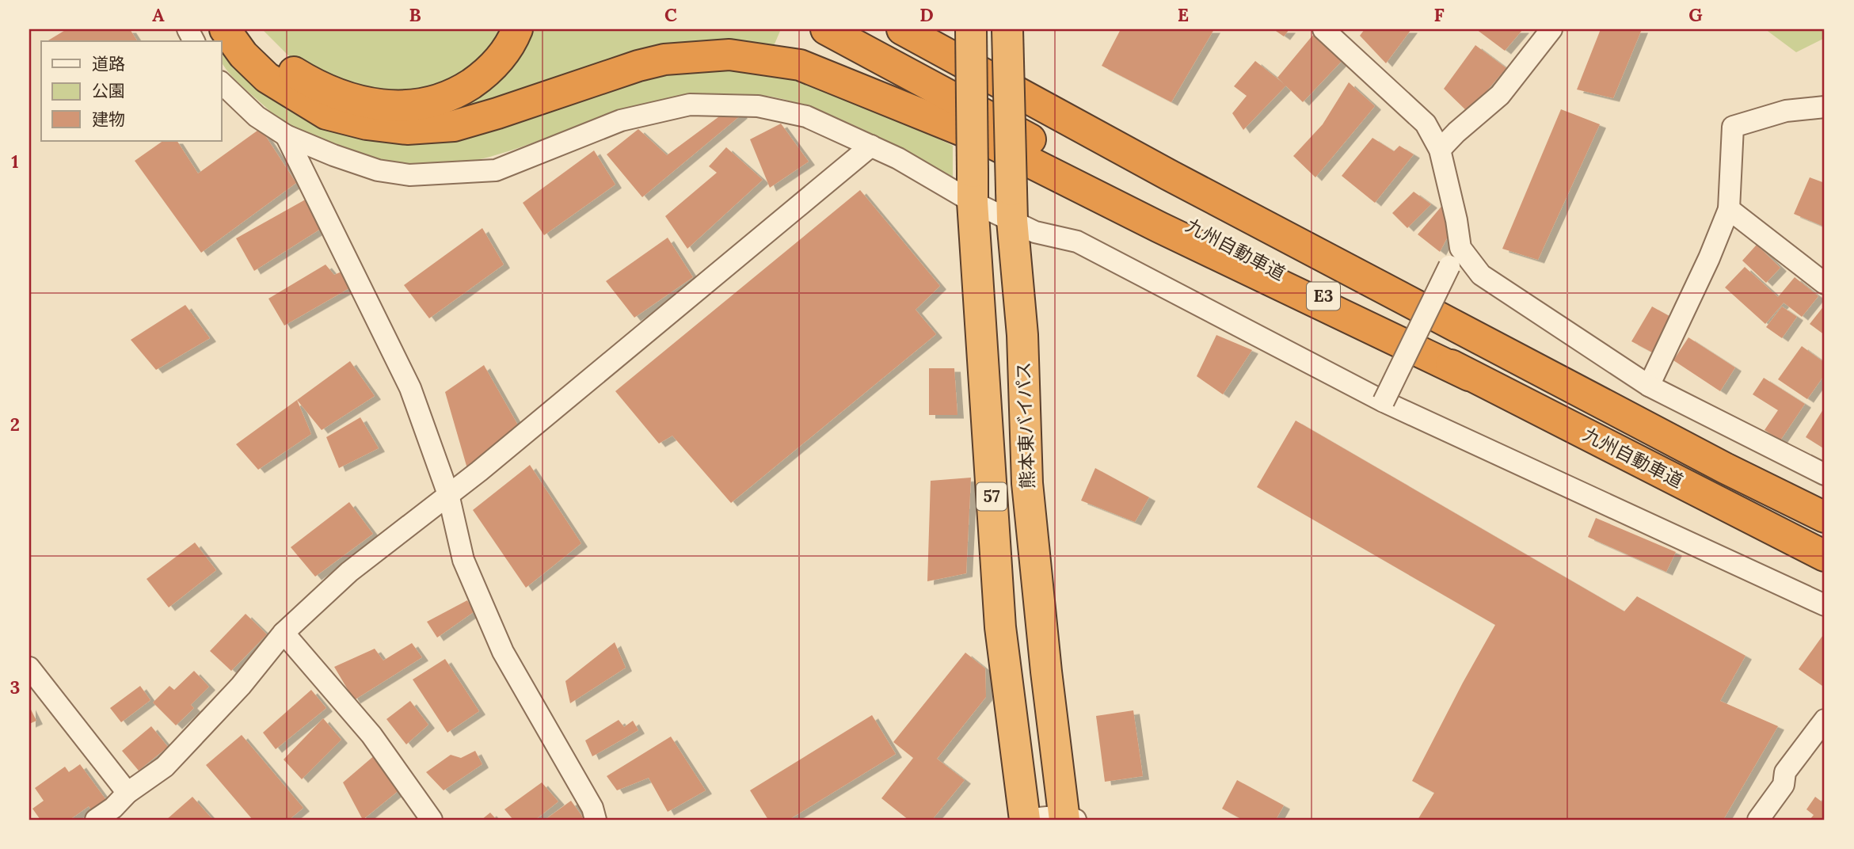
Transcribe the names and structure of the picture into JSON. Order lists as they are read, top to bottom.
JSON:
{
  "streets": {
    "highway": [
      "九州自動車道",
      "E3",
      "熊本東バイパス",
      "57"
    ]
  },
  "legend": ["道路", "公園", "建物"],
  "grid": {
    "columns": [
      "A",
      "B",
      "C",
      "D",
      "E",
      "F",
      "G"
    ],
    "rows": ["1", "2", "3"]
  }
}
